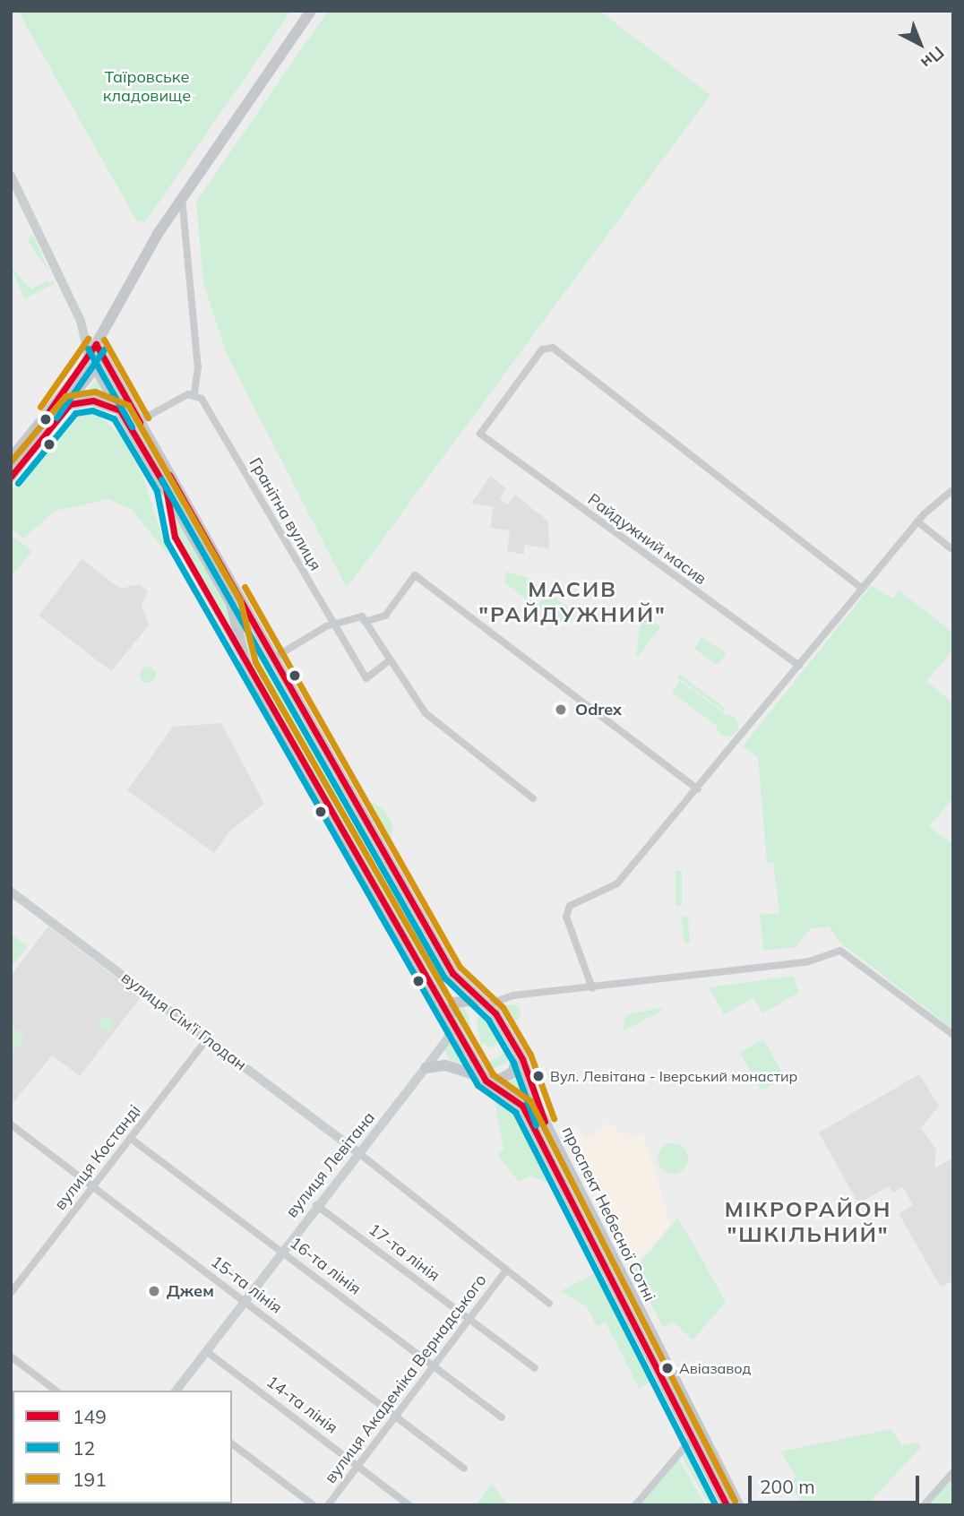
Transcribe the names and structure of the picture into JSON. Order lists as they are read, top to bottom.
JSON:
{
  "streets": {
    "main road": ["вулиця Сім'ї Глодан", "вулиця Левітана", "проспект Небесної Сотні"],
    "street": [
      "Гранітна вулиця",
      "Райдужний масив",
      "вулиця Костанді",
      "17-та лінія",
      "16-та лінія",
      "15-та лінія",
      "вулиця Академіка Вернадського",
      "14-та лінія"
    ]
  },
  "crossings": [
    ["вулиця Сім'ї Глодан", "вулиця Костанді"],
    ["вулиця Сім'ї Глодан", "вулиця Левітана"],
    ["вулиця Костанді", "16-та лінія"],
    ["вулиця Костанді", "15-та лінія"],
    ["вулиця Левітана", "проспект Небесної Сотні"],
    ["вулиця Левітана", "17-та лінія"],
    ["вулиця Левітана", "16-та лінія"],
    ["вулиця Левітана", "15-та лінія"],
    ["вулиця Левітана", "14-та лінія"],
    ["17-та лінія", "вулиця Академіка Вернадського"],
    ["16-та лінія", "вулиця Академіка Вернадського"],
    ["15-та лінія", "вулиця Академіка Вернадського"],
    ["вулиця Академіка Вернадського", "14-та лінія"]
  ],
  "districts": ["МАСИВ \"РАЙДУЖНИЙ\"", "МІКРОРАЙОН \"ШКІЛЬНИЙ\""],
  "parks": ["Таїровське кладовище"],
  "places": [
    "Odrex",
    "Вул. Левітана - Іверський монастир",
    "Джем",
    "Авіазавод"
  ],
  "lines": ["transit line 191", "transit line 149", "transit line 12"],
  "legend": ["149", "12", "191"],
  "scale_bar": "200 m",
  "north": "bottom right"
}
